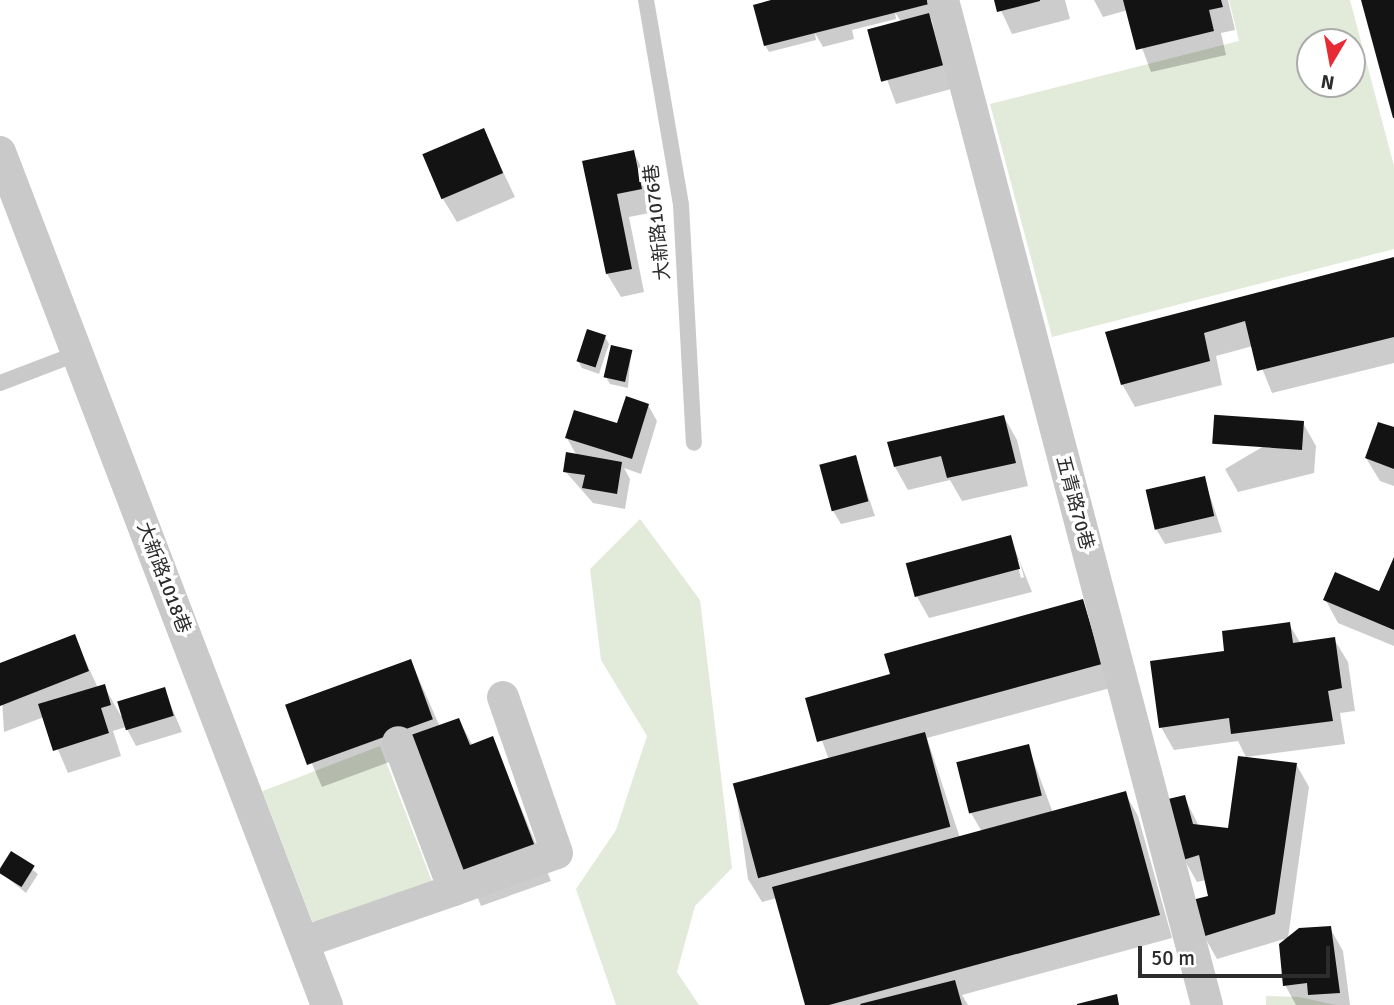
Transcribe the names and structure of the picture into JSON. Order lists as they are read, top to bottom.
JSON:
{
  "streets": {
    "street": ["五青路70巷", "大新路1018巷"],
    "lane": ["大新路1076巷"]
  },
  "scale_bar": "50 m",
  "north": "bottom"
}
